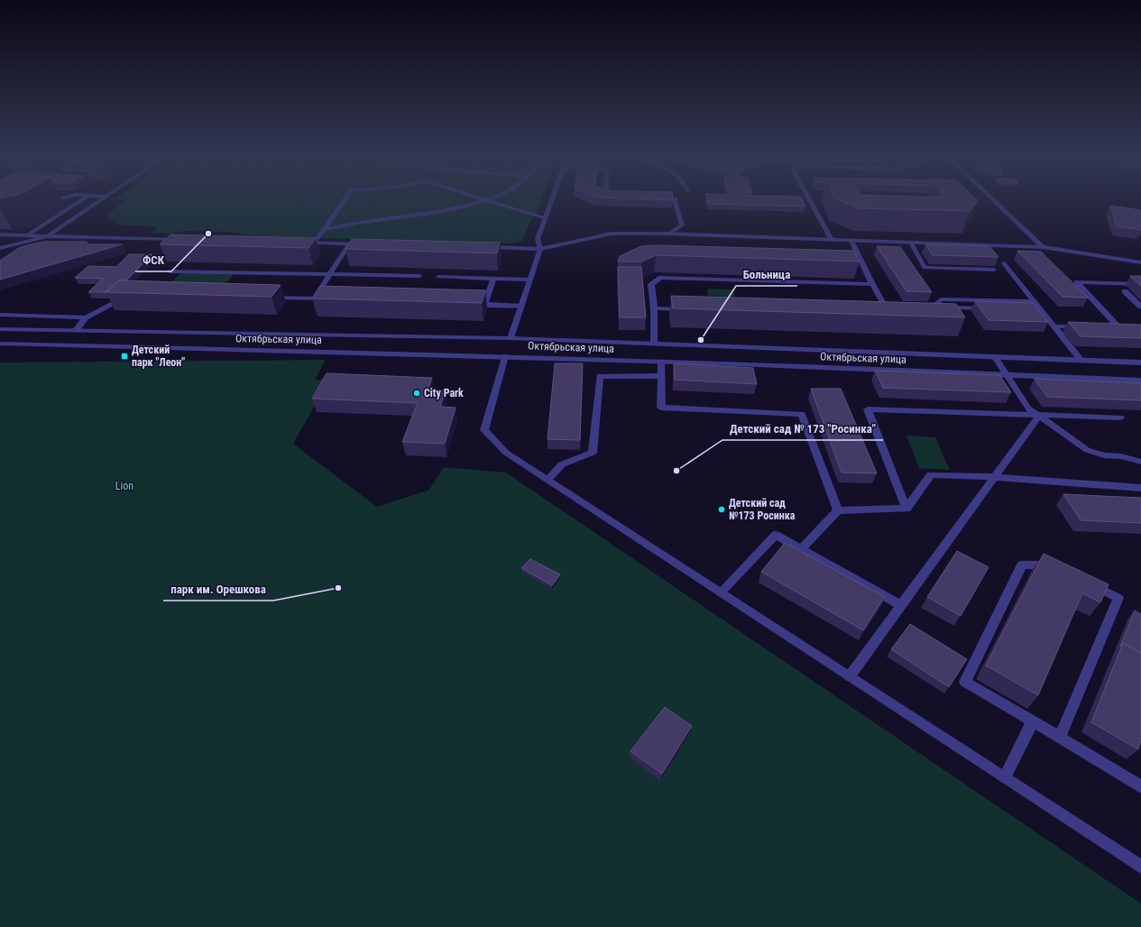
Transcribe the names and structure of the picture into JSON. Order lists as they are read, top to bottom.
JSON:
{
  "streets": {
    "street": ["Октябрьская улица"]
  },
  "parks": ["Lion"],
  "places": {
    "other": [
      "ФСК",
      "Больница",
      "City Park",
      "Детский сад № 173 \"Росинка\"",
      "Детский сад №173 Росинка",
      "парк им. Орешкова"
    ],
    "transit": ["Детский парк \"Леон\""]
  }
}
